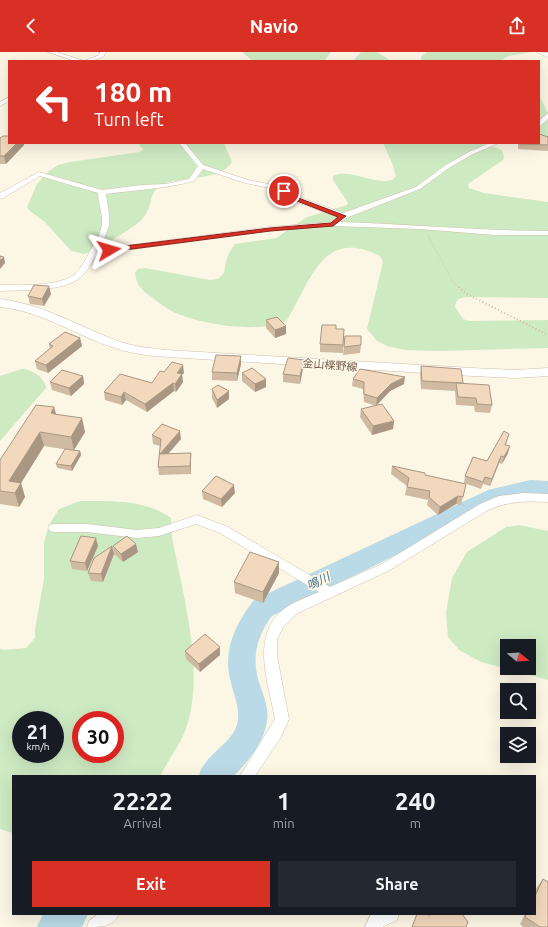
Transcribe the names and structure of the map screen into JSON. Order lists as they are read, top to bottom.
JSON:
{
  "streets": {
    "main road": ["金山檪野線"]
  },
  "water": ["鳴川"],
  "north": "right",
  "page": {
    "header": "Navio",
    "turn": ["180 m", "Turn left"],
    "speed": "21 km/h",
    "limit": "30",
    "eta": [
      "22:22",
      "Arrival",
      "1",
      "min",
      "240",
      "m"
    ],
    "buttons": ["Exit", "Share"]
  }
}
